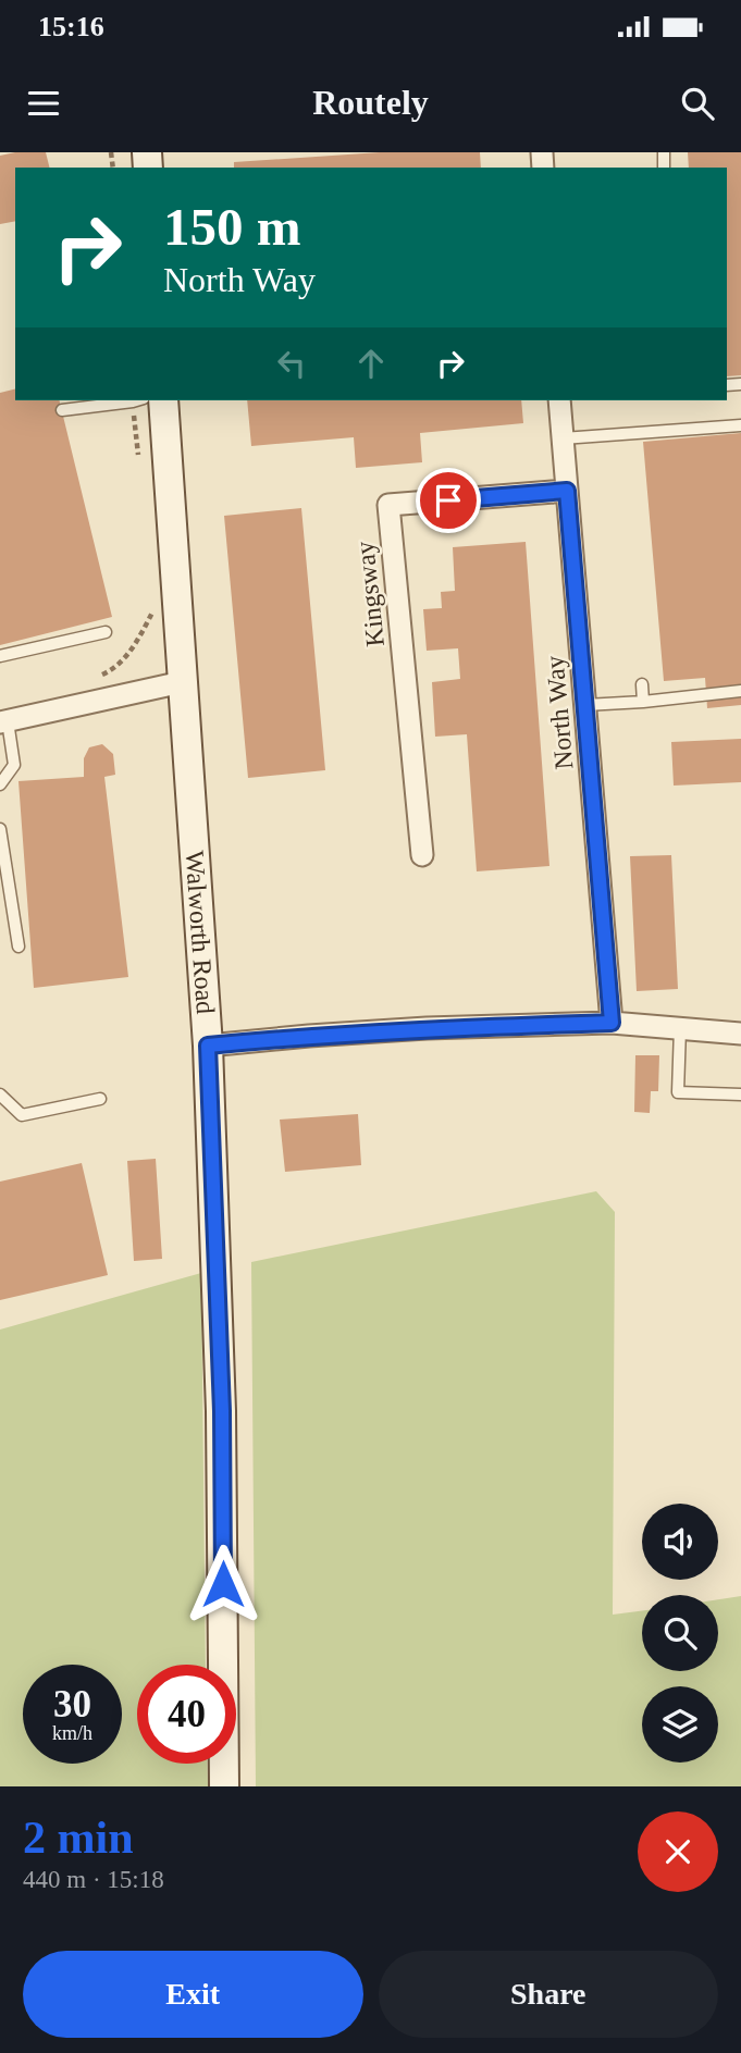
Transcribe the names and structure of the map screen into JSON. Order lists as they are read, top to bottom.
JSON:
{
  "streets": {
    "street": ["Kingsway", "North Way", "Walworth Road"]
  },
  "crossings": [
    ["Kingsway", "North Way"]
  ],
  "page": {
    "status": "15:16",
    "header": "Routely",
    "turn": ["150 m", "North Way"],
    "speed": "30 km/h",
    "limit": "40",
    "heading": ["2 min", "440 m · 15:18"],
    "buttons": ["Exit", "Share"]
  }
}
